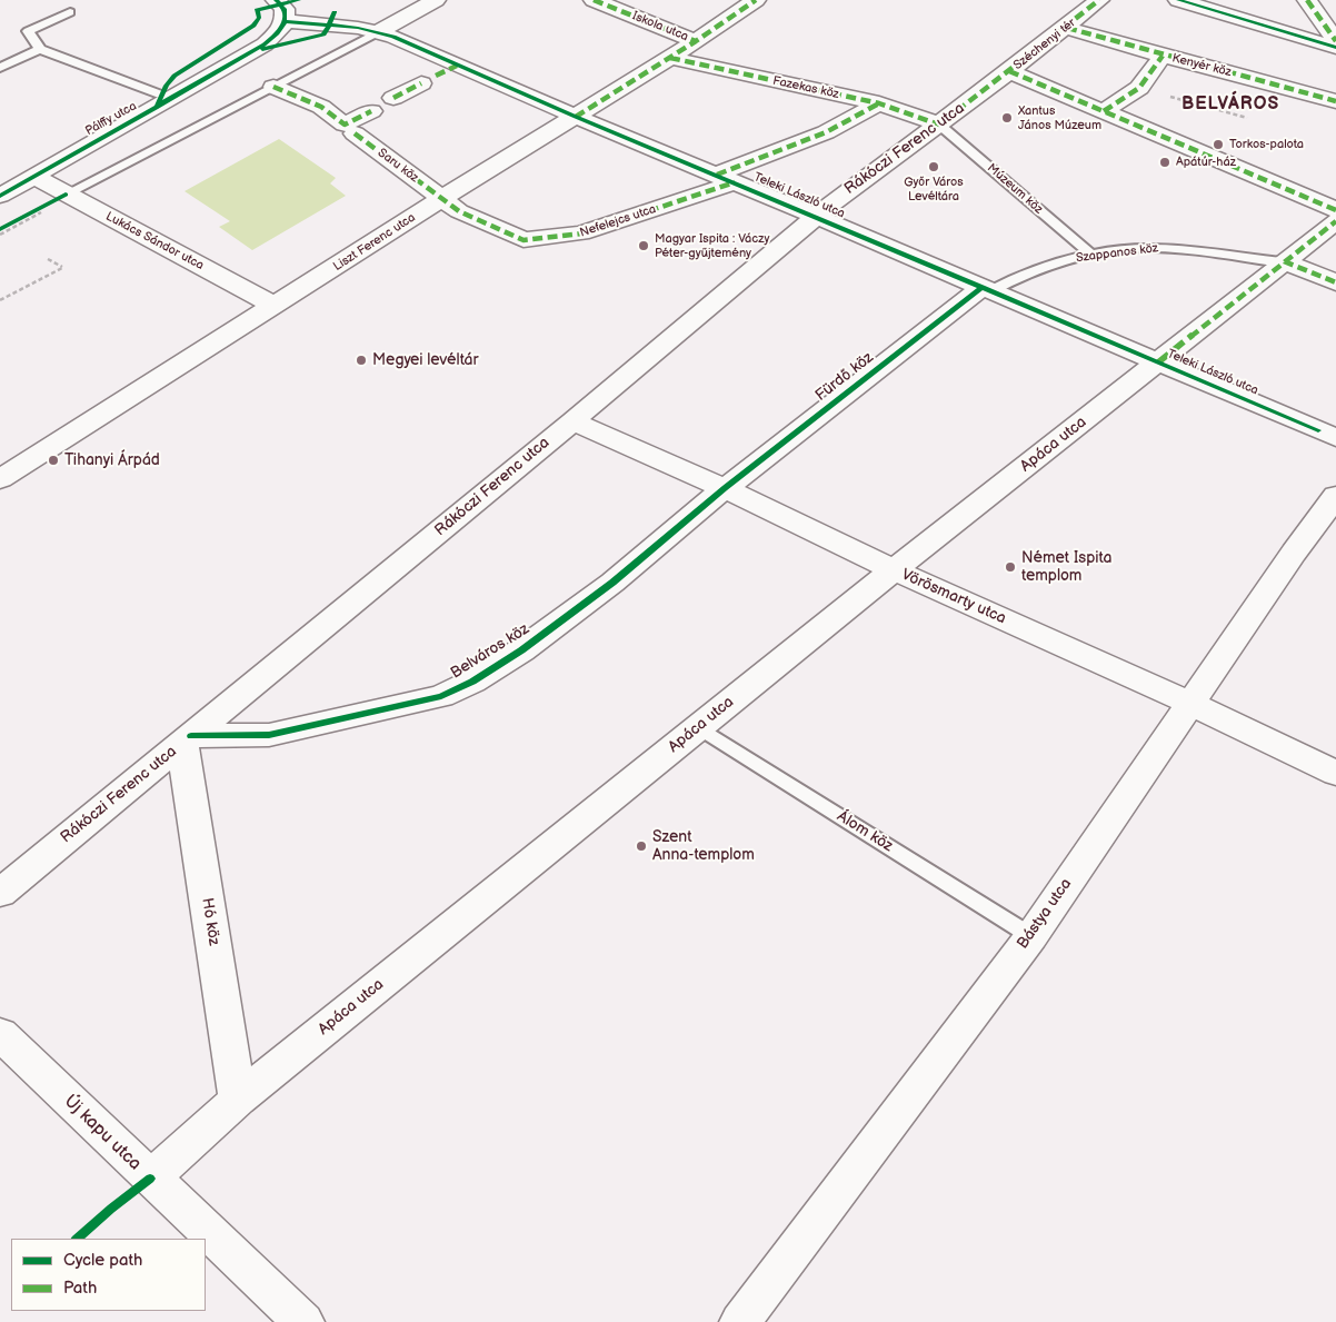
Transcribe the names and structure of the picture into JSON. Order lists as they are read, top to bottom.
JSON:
{
  "streets": {
    "street": [
      "Iskola utca",
      "Széchenyi tér",
      "Kenyér köz",
      "Fazekas köz",
      "Pálffy utca",
      "Rákóczi Ferenc utca",
      "Saru köz",
      "Teleki László utca",
      "Nefelejcs utca",
      "Lukács Sándor utca",
      "Liszt Ferenc utca",
      "Szappanos köz",
      "Fürdő köz",
      "Apáca utca",
      "Vörösmarty utca",
      "Belváros köz",
      "Bástya utca",
      "Hó köz",
      "Új kapu utca"
    ],
    "lane": ["Múzeum köz", "Álom köz"]
  },
  "crossings": [
    ["Iskola utca", "Liszt Ferenc utca"],
    ["Széchenyi tér", "Kenyér köz"],
    ["Széchenyi tér", "Rákóczi Ferenc utca"],
    ["Fazekas köz", "Rákóczi Ferenc utca"],
    ["Fazekas köz", "Múzeum köz"],
    ["Fazekas köz", "Nefelejcs utca"],
    ["Fazekas köz", "Liszt Ferenc utca"],
    ["Pálffy utca", "Teleki László utca"],
    ["Pálffy utca", "Lukács Sándor utca"],
    ["Rákóczi Ferenc utca", "Múzeum köz"],
    ["Rákóczi Ferenc utca", "Teleki László utca"],
    ["Rákóczi Ferenc utca", "Vörösmarty utca"],
    ["Rákóczi Ferenc utca", "Belváros köz"],
    ["Rákóczi Ferenc utca", "Hó köz"],
    ["Saru köz", "Nefelejcs utca"],
    ["Saru köz", "Liszt Ferenc utca"],
    ["Múzeum köz", "Szappanos köz"],
    ["Teleki László utca", "Nefelejcs utca"],
    ["Teleki László utca", "Liszt Ferenc utca"],
    ["Teleki László utca", "Szappanos köz"],
    ["Teleki László utca", "Fürdő köz"],
    ["Teleki László utca", "Apáca utca"],
    ["Nefelejcs utca", "Liszt Ferenc utca"],
    ["Lukács Sándor utca", "Liszt Ferenc utca"],
    ["Szappanos köz", "Fürdő köz"],
    ["Szappanos köz", "Apáca utca"],
    ["Fürdő köz", "Vörösmarty utca"],
    ["Fürdő köz", "Belváros köz"],
    ["Apáca utca", "Vörösmarty utca"],
    ["Apáca utca", "Álom köz"],
    ["Apáca utca", "Hó köz"],
    ["Apáca utca", "Új kapu utca"],
    ["Vörösmarty utca", "Belváros köz"],
    ["Vörösmarty utca", "Bástya utca"],
    ["Belváros köz", "Hó köz"],
    ["Álom köz", "Bástya utca"]
  ],
  "districts": ["BELVÁROS"],
  "places": [
    "Xantus János Múzeum",
    "Torkos-palota",
    "Apátúr-ház",
    "Győr Város Levéltára",
    "Magyar Ispita : Váczy Péter-gyűjtemény",
    "Megyei levéltár",
    "Tihanyi Árpád",
    "Német Ispita templom",
    "Szent Anna-templom"
  ],
  "legend": ["Cycle path", "Path"]
}
